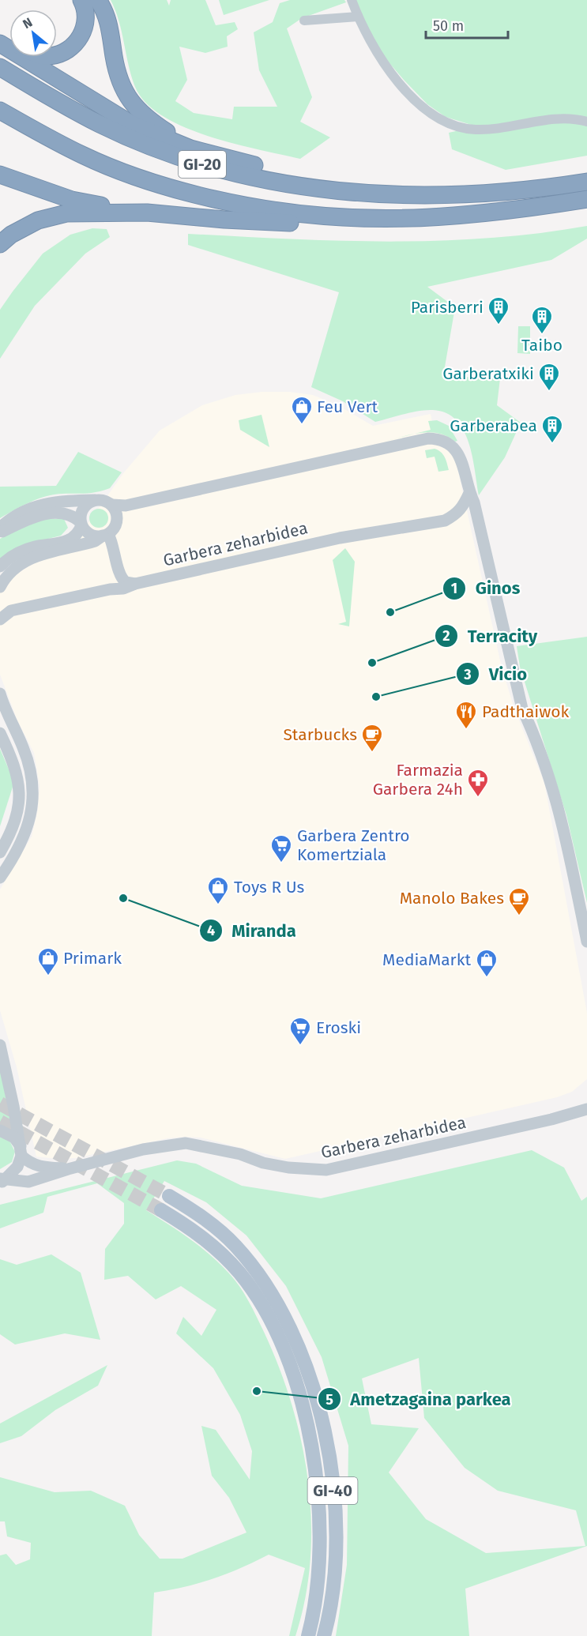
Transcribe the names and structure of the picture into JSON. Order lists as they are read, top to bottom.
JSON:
{
  "streets": {
    "highway": ["GI-20"],
    "main road": ["GI-40"],
    "street": ["Garbera zeharbidea"]
  },
  "places": {
    "building": [
      "Parisberri",
      "Taibo",
      "Garberatxiki",
      "Garberabea"
    ],
    "shop": [
      "Feu Vert",
      "Toys R Us",
      "Primark",
      "MediaMarkt"
    ],
    "other": [
      "Ginos",
      "Terracity",
      "Vicio",
      "Miranda",
      "Ametzagaina parkea"
    ],
    "restaurant": ["Padthaiwok"],
    "cafe": ["Starbucks", "Manolo Bakes"],
    "pharmacy": ["Farmazia Garbera 24h"],
    "supermarket": ["Garbera Zentro Komertziala", "Eroski"]
  },
  "scale_bar": "50 m",
  "north": "top left"
}
